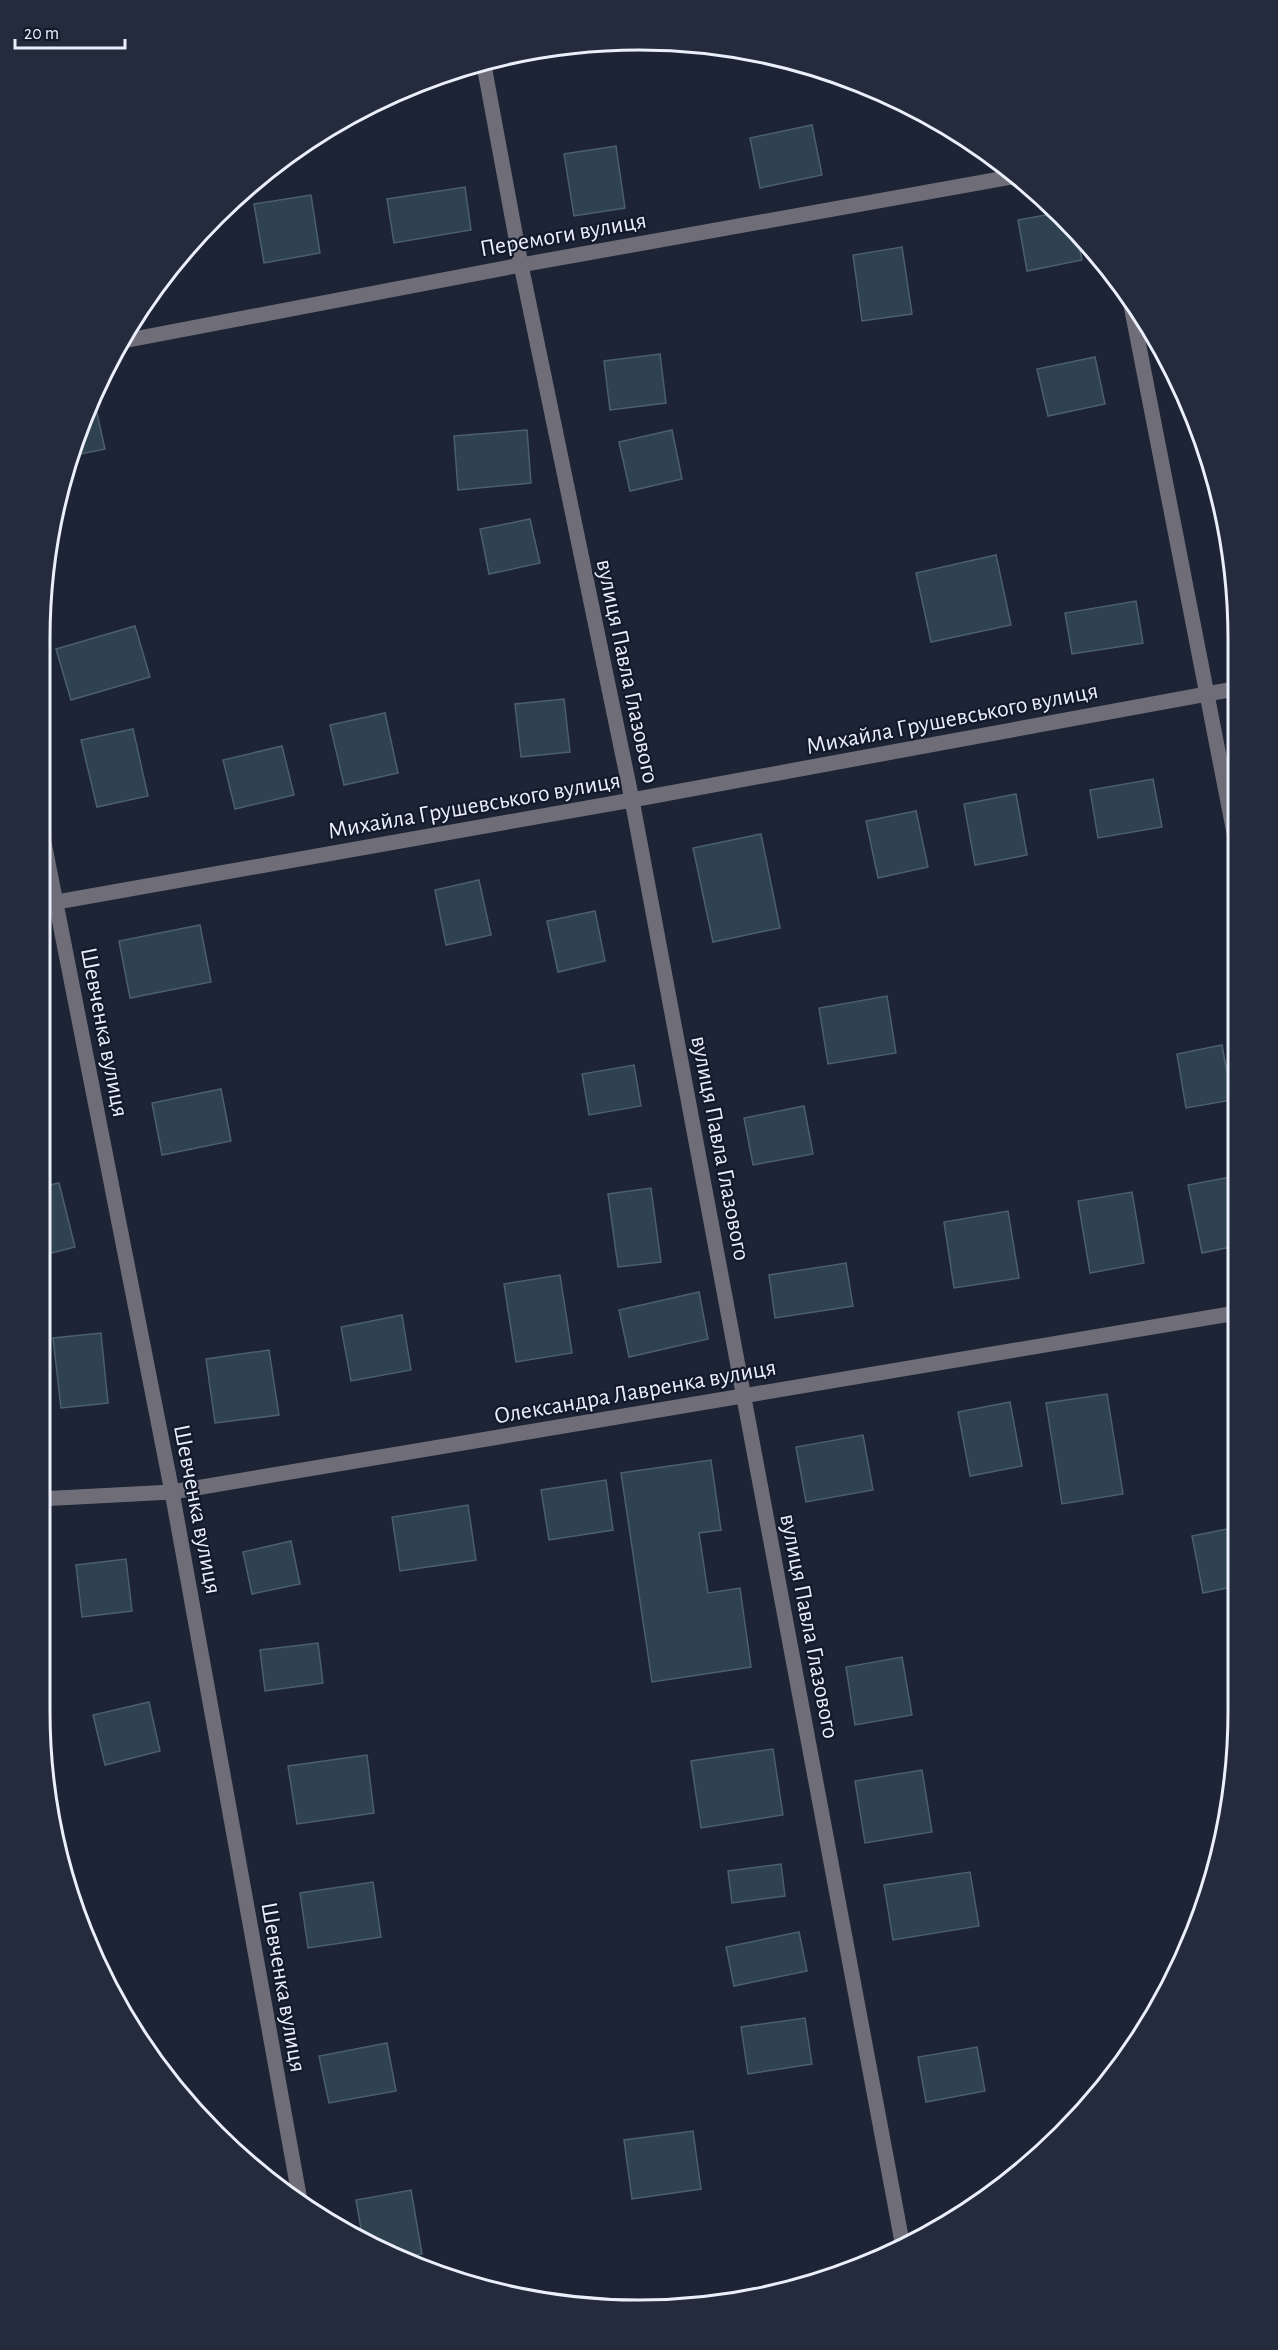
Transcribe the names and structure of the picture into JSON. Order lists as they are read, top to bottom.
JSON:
{
  "streets": {
    "street": [
      "Перемоги вулиця",
      "вулиця Павла Глазового",
      "Михайла Грушевського вулиця",
      "Шевченка вулиця",
      "Олександра Лавренка вулиця"
    ]
  },
  "crossings": [
    ["Перемоги вулиця", "вулиця Павла Глазового"],
    ["вулиця Павла Глазового", "Михайла Грушевського вулиця"],
    ["вулиця Павла Глазового", "Олександра Лавренка вулиця"],
    ["Михайла Грушевського вулиця", "Шевченка вулиця"],
    ["Шевченка вулиця", "Олександра Лавренка вулиця"]
  ],
  "scale_bar": "20 m"
}
